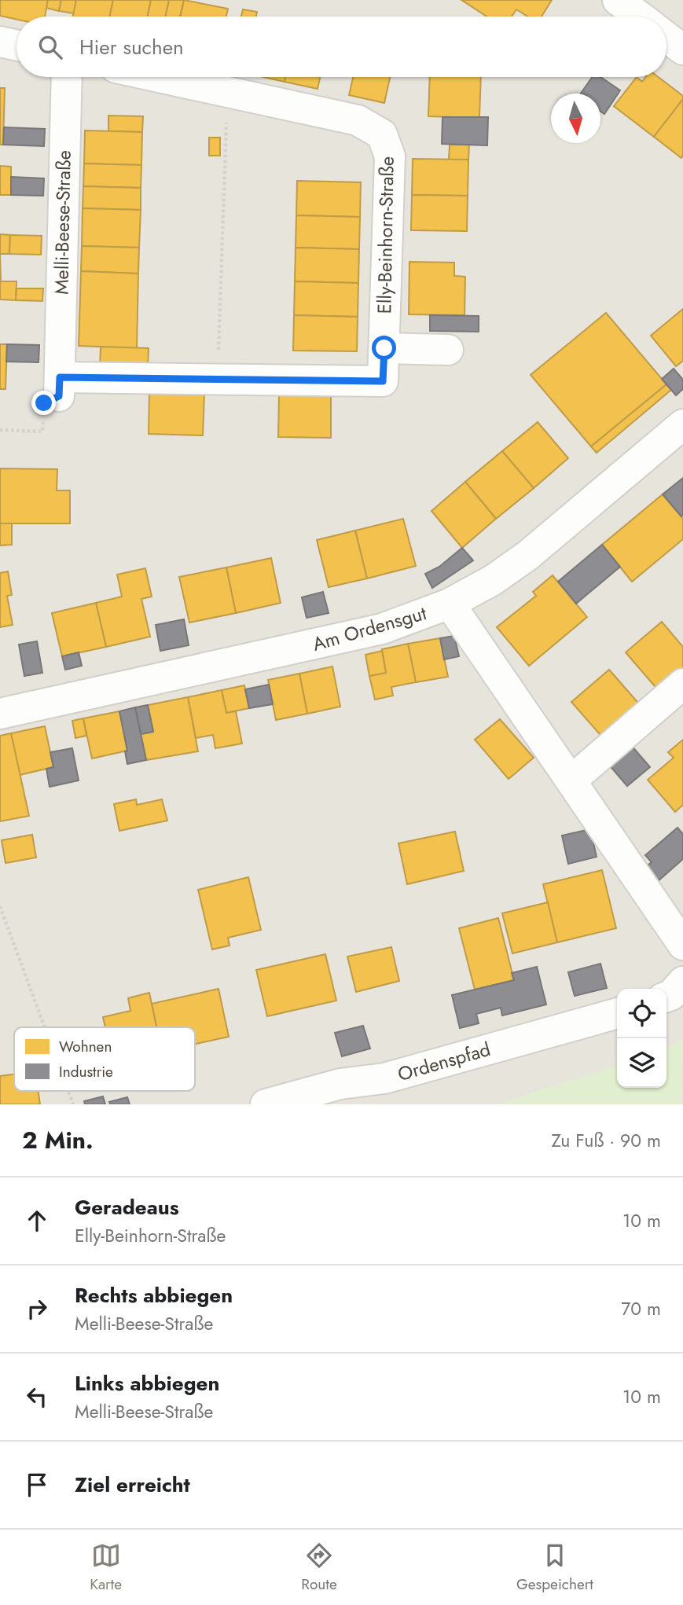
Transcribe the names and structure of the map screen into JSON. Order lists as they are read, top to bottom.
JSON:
{
  "streets": {
    "street": [
      "Melli-Beese-Straße",
      "Elly-Beinhorn-Straße",
      "Am Ordensgut",
      "Ordenspfad"
    ]
  },
  "legend": ["Wohnen", "Industrie"],
  "north": "bottom",
  "page": {
    "search": "Hier suchen",
    "heading": ["2 Min.", "Zu Fuß · 90 m"],
    "list": [
      ["Geradeaus", "Elly-Beinhorn-Straße", "10 m"],
      ["Rechts abbiegen", "Melli-Beese-Straße", "70 m"],
      ["Links abbiegen", "Melli-Beese-Straße", "10 m"],
      "Ziel erreicht"
    ],
    "nav": ["Karte", "Route", "Gespeichert"]
  }
}
